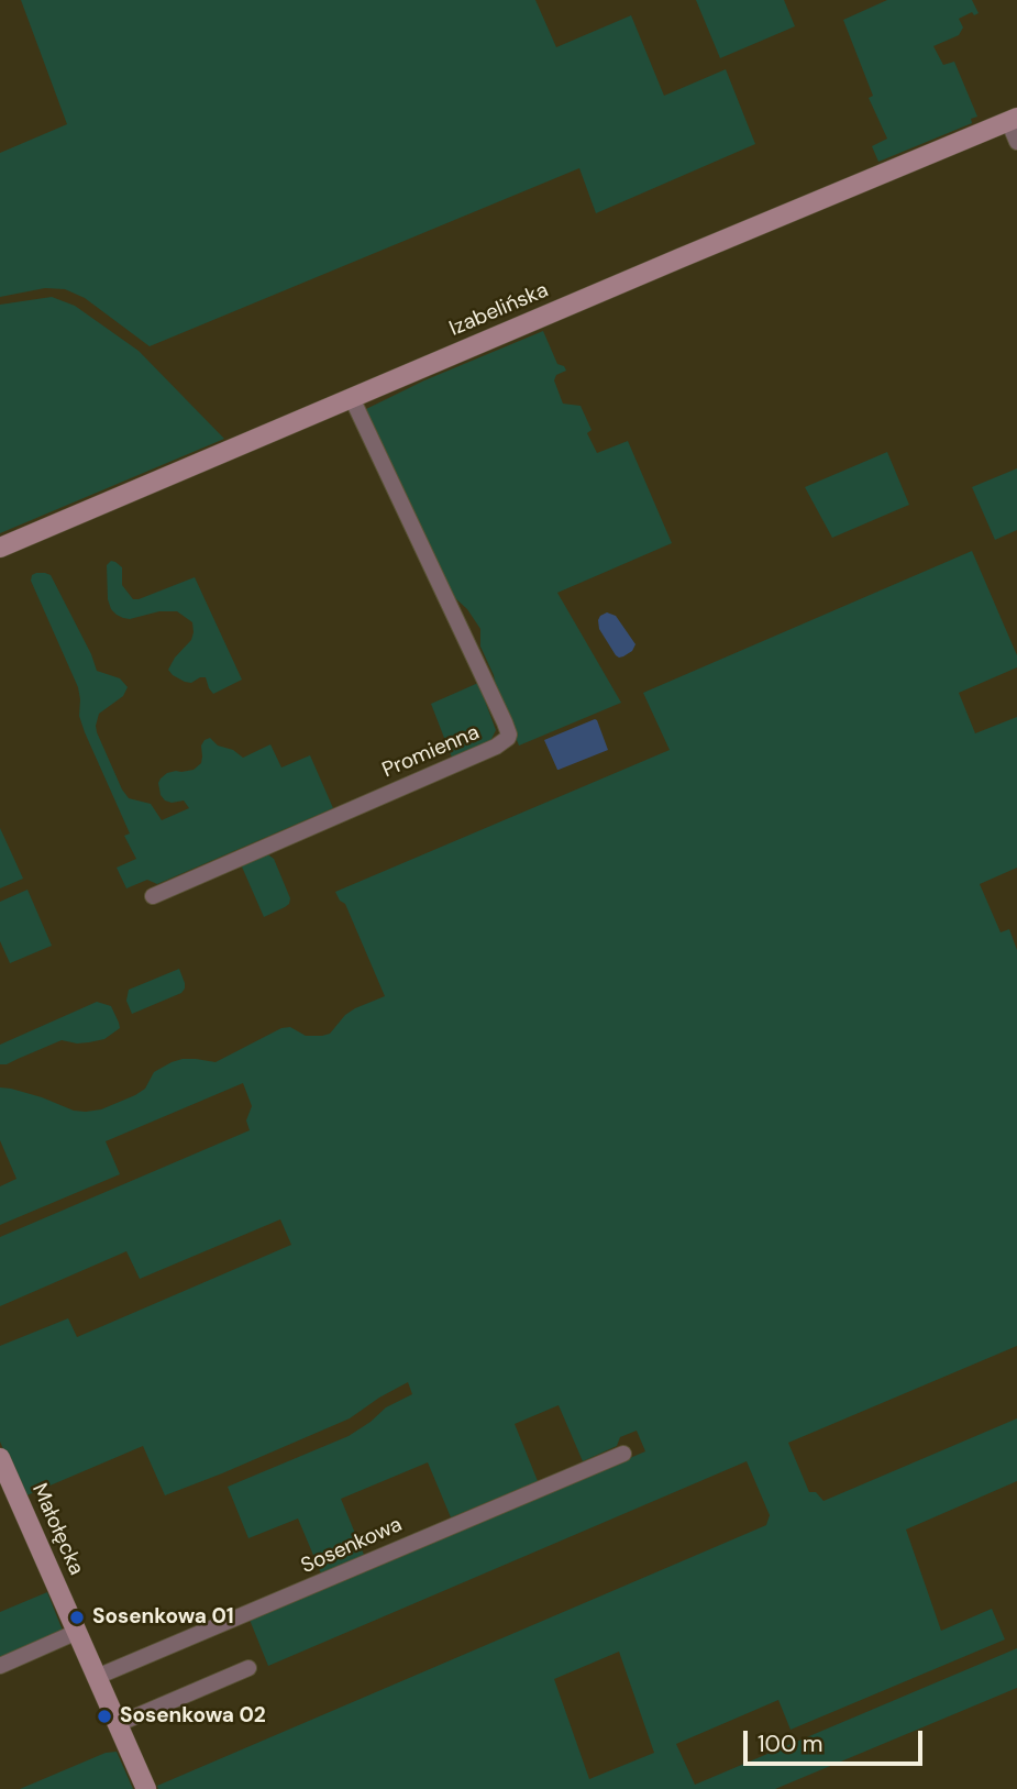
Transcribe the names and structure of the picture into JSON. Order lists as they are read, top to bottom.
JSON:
{
  "streets": {
    "street": [
      "Izabelińska",
      "Promienna",
      "Małołęcka",
      "Sosenkowa"
    ]
  },
  "crossings": [
    ["Izabelińska", "Promienna"],
    ["Małołęcka", "Sosenkowa"]
  ],
  "places": ["Sosenkowa 01", "Sosenkowa 02"],
  "scale_bar": "100 m"
}
